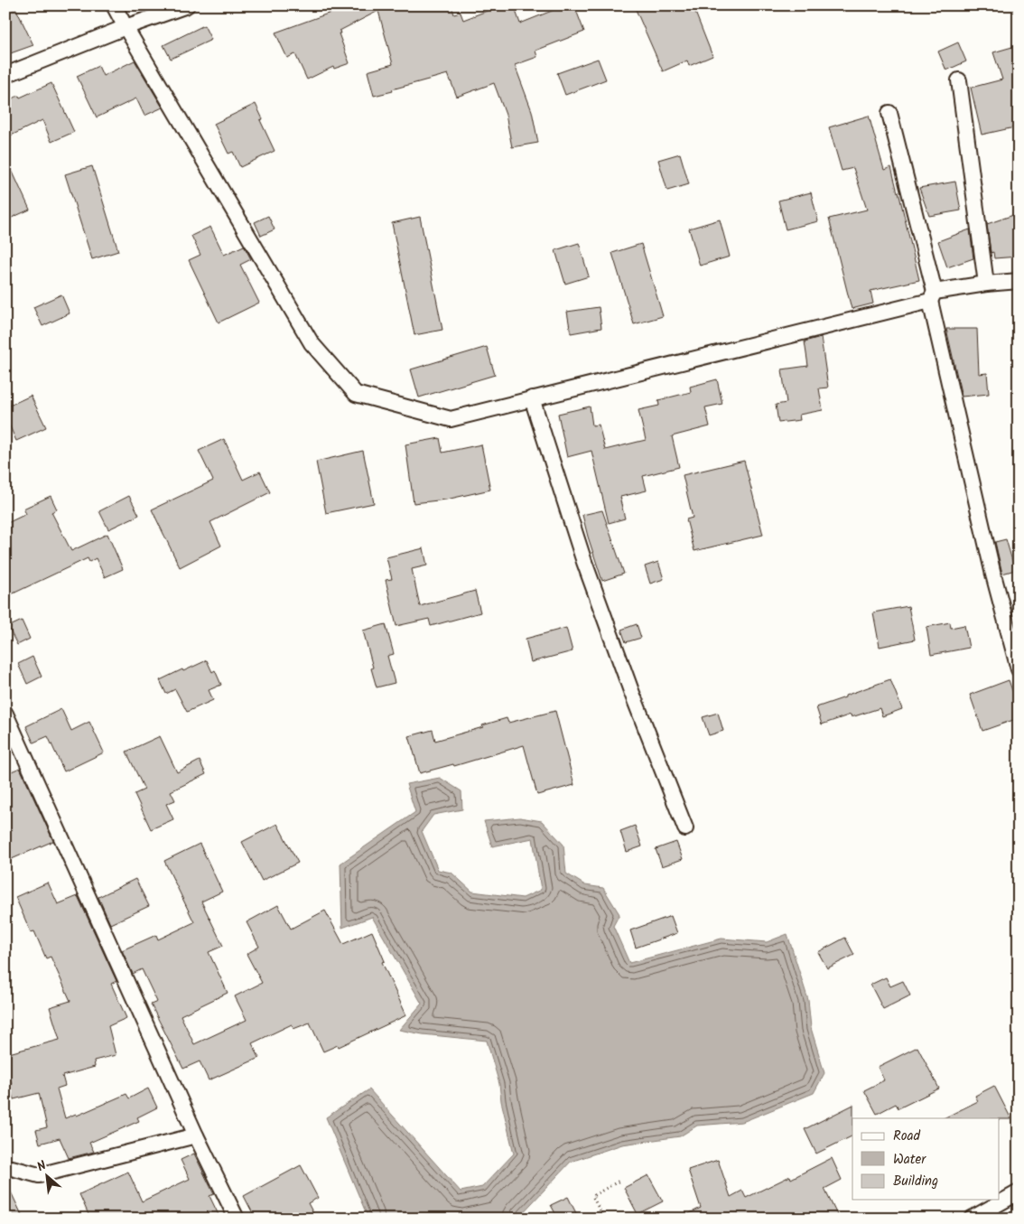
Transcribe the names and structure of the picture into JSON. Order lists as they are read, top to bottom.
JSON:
{
  "legend": ["Road", "Water", "Building"],
  "north": "top left"
}
